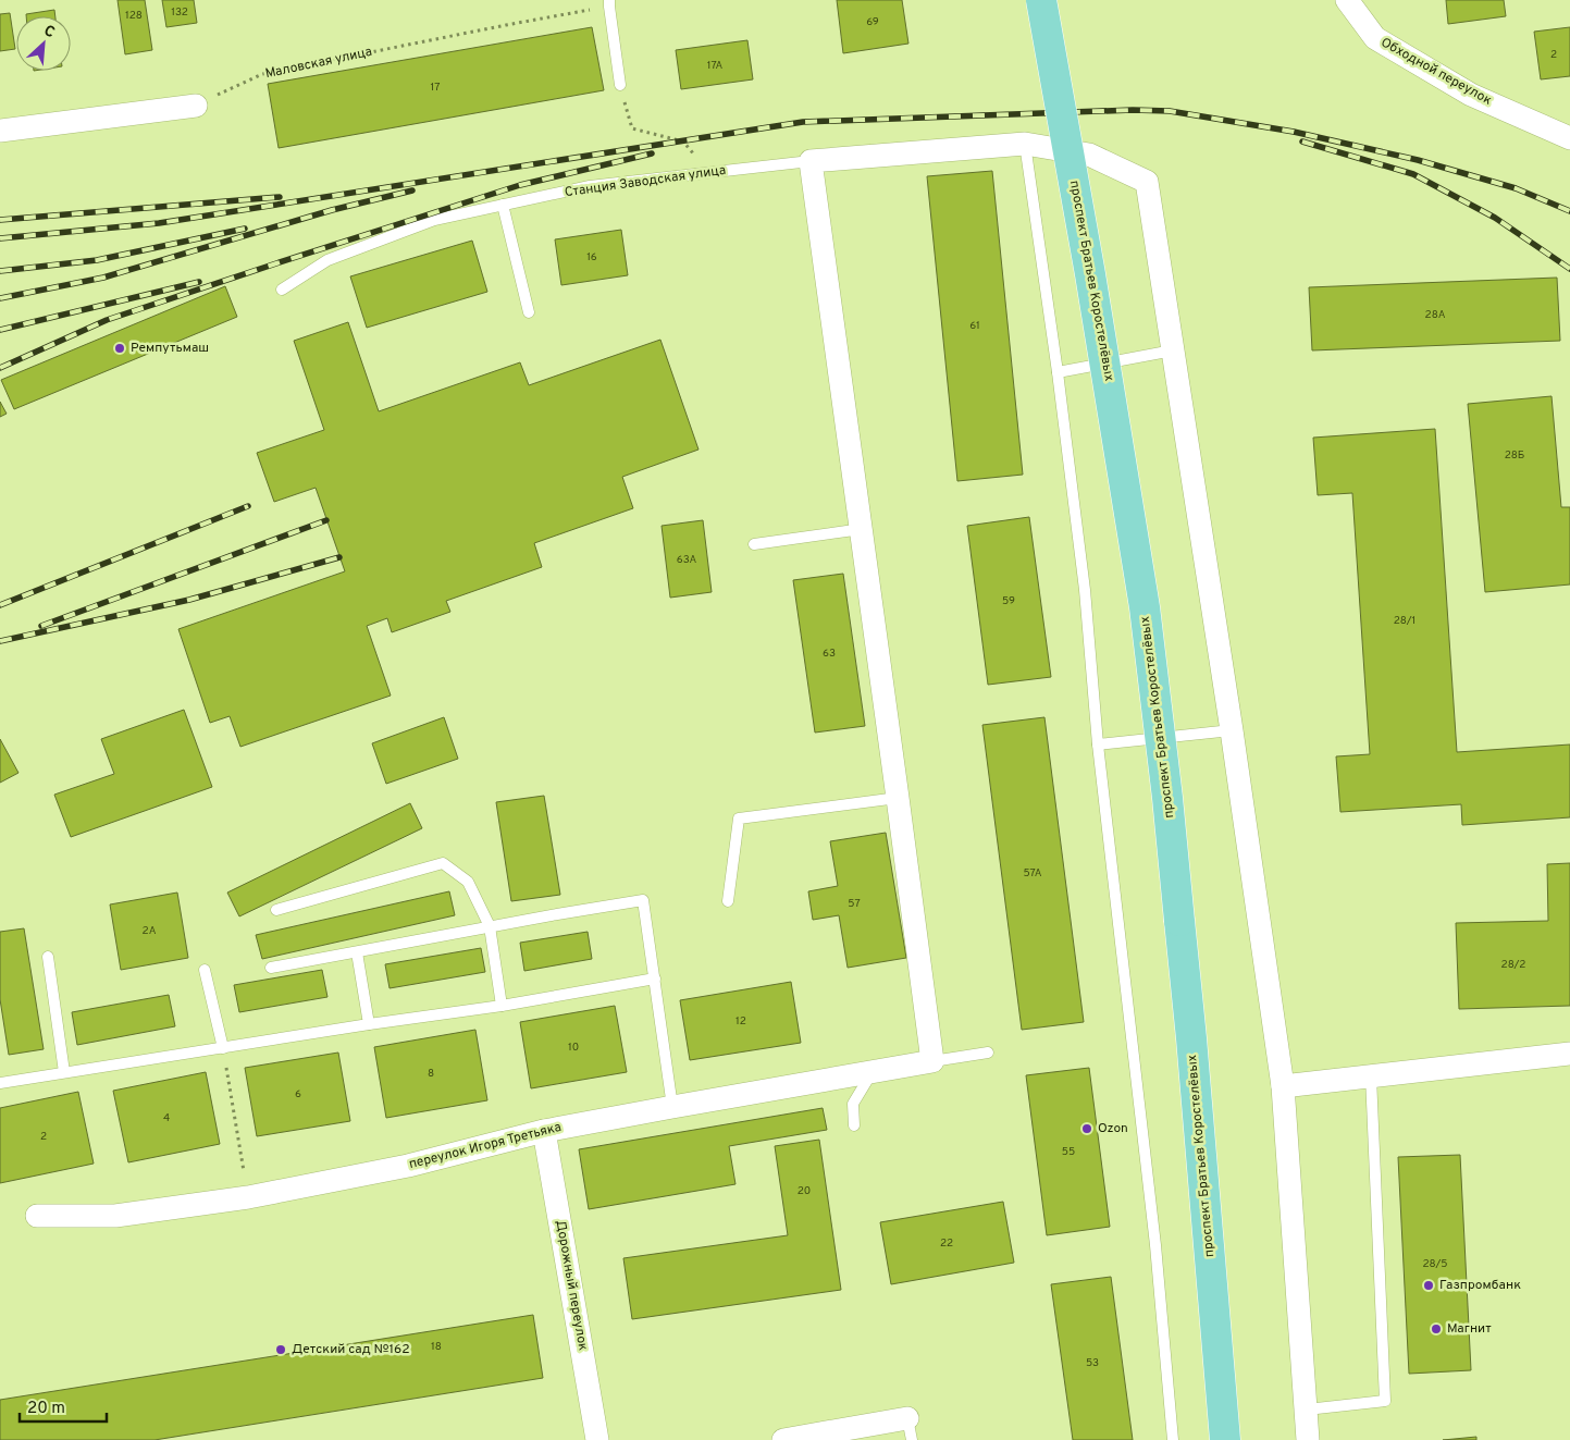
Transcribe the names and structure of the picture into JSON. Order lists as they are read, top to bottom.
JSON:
{
  "streets": {
    "main road": ["проспект Братьев Коростелёвых"],
    "street": [
      "Обходной переулок",
      "Станция Заводская улица",
      "переулок Игоря Третьяка",
      "Дорожный переулок"
    ],
    "path": ["Маловская улица"]
  },
  "crossings": [
    ["переулок Игоря Третьяка", "Дорожный переулок"]
  ],
  "places": [
    "Ремпутьмаш",
    "Ozon",
    "Газпромбанк",
    "Магнит",
    "Детский сад №162"
  ],
  "house_numbers": [
    "132",
    "128",
    "69",
    "2",
    "17А",
    "17",
    "16",
    "28А",
    "61",
    "28Б",
    "63А",
    "59",
    "28/1",
    "63",
    "57А",
    "57",
    "2А",
    "28/2",
    "12",
    "10",
    "8",
    "6",
    "4",
    "2",
    "55",
    "20",
    "22",
    "28/5",
    "18",
    "53"
  ],
  "scale_bar": "20 m",
  "north": "top right"
}
